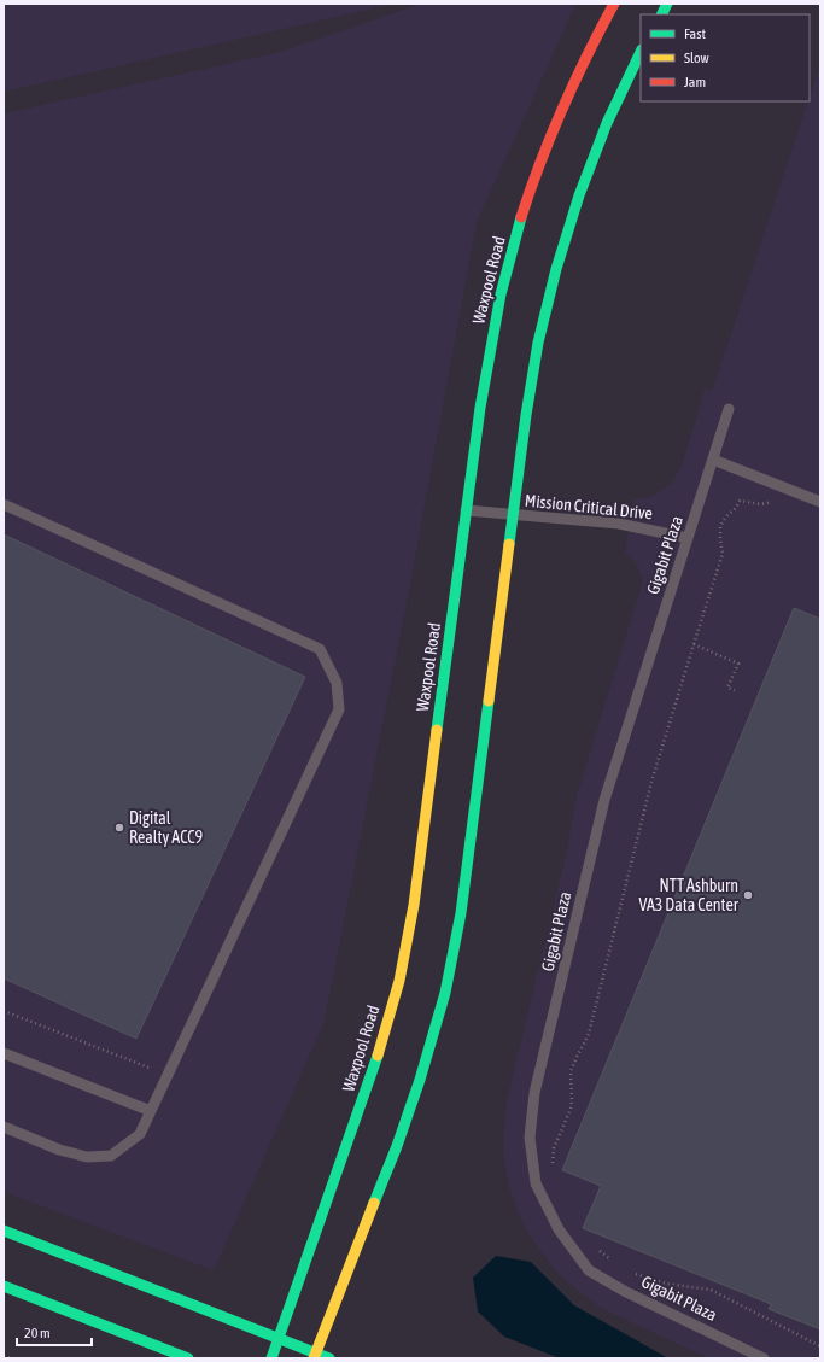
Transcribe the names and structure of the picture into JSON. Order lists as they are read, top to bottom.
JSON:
{
  "streets": {
    "main road": ["Waxpool Road"],
    "lane": ["Mission Critical Drive", "Gigabit Plaza"]
  },
  "crossings": [
    ["Waxpool Road", "Mission Critical Drive"],
    ["Mission Critical Drive", "Gigabit Plaza"]
  ],
  "places": ["Digital Realty ACC9", "NTT Ashburn VA3 Data Center"],
  "legend": ["Fast", "Slow", "Jam"],
  "scale_bar": "20 m"
}
